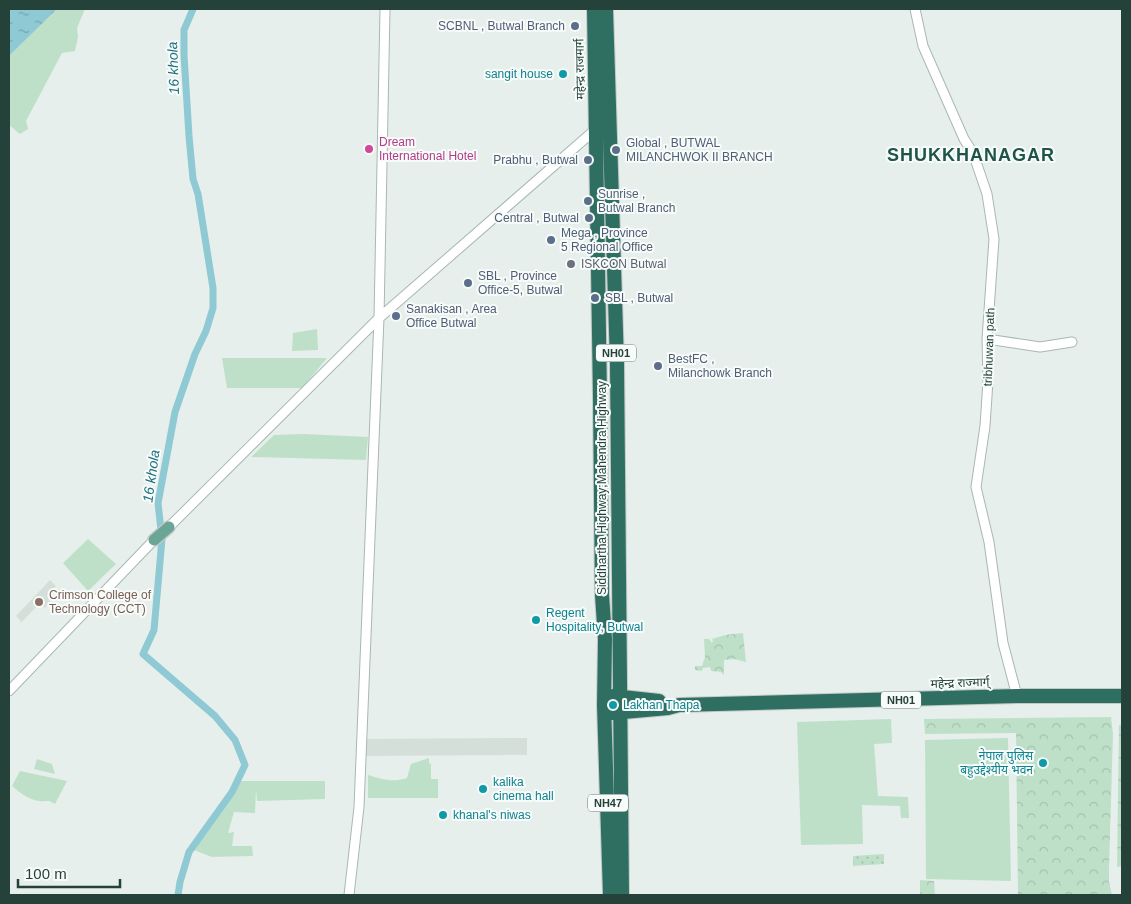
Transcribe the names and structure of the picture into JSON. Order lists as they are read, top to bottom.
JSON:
{
  "streets": {
    "highway": [
      "महेन्द्र राजमार्ग",
      "NH01",
      "Siddhartha Highway;Mahendra Highway",
      "महेन्द्र राज्मार्ग्",
      "NH47"
    ],
    "street": ["tribhuwan path"]
  },
  "crossings": [
    ["महेन्द्र राजमार्ग", "Siddhartha Highway;Mahendra Highway"],
    ["tribhuwan path", "महेन्द्र राज्मार्ग्"],
    ["Siddhartha Highway;Mahendra Highway", "महेन्द्र राज्मार्ग्"],
    ["Siddhartha Highway;Mahendra Highway", "NH47"],
    ["महेन्द्र राज्मार्ग्", "NH47"]
  ],
  "districts": ["SHUKKHANAGAR"],
  "water": ["16 khola"],
  "places": [
    "SCBNL , Butwal Branch",
    "sangit house",
    "Dream International Hotel",
    "Global , BUTWAL MILANCHWOK II BRANCH",
    "Prabhu , Butwal",
    "Sunrise , Butwal Branch",
    "Central , Butwal",
    "Mega , Province 5 Regional Office",
    "ISKCON Butwal",
    "SBL , Province Office-5, Butwal",
    "SBL , Butwal",
    "Sanakisan , Area Office Butwal",
    "BestFC , Milanchowk Branch",
    "Crimson College of Technology (CCT)",
    "Regent Hospitality, Butwal",
    "Lakhan Thapa",
    "नेपाल पुलिस बहुउद्देश्यीय भवन",
    "kalika cinema hall",
    "khanal's niwas"
  ],
  "scale_bar": "100 m"
}
